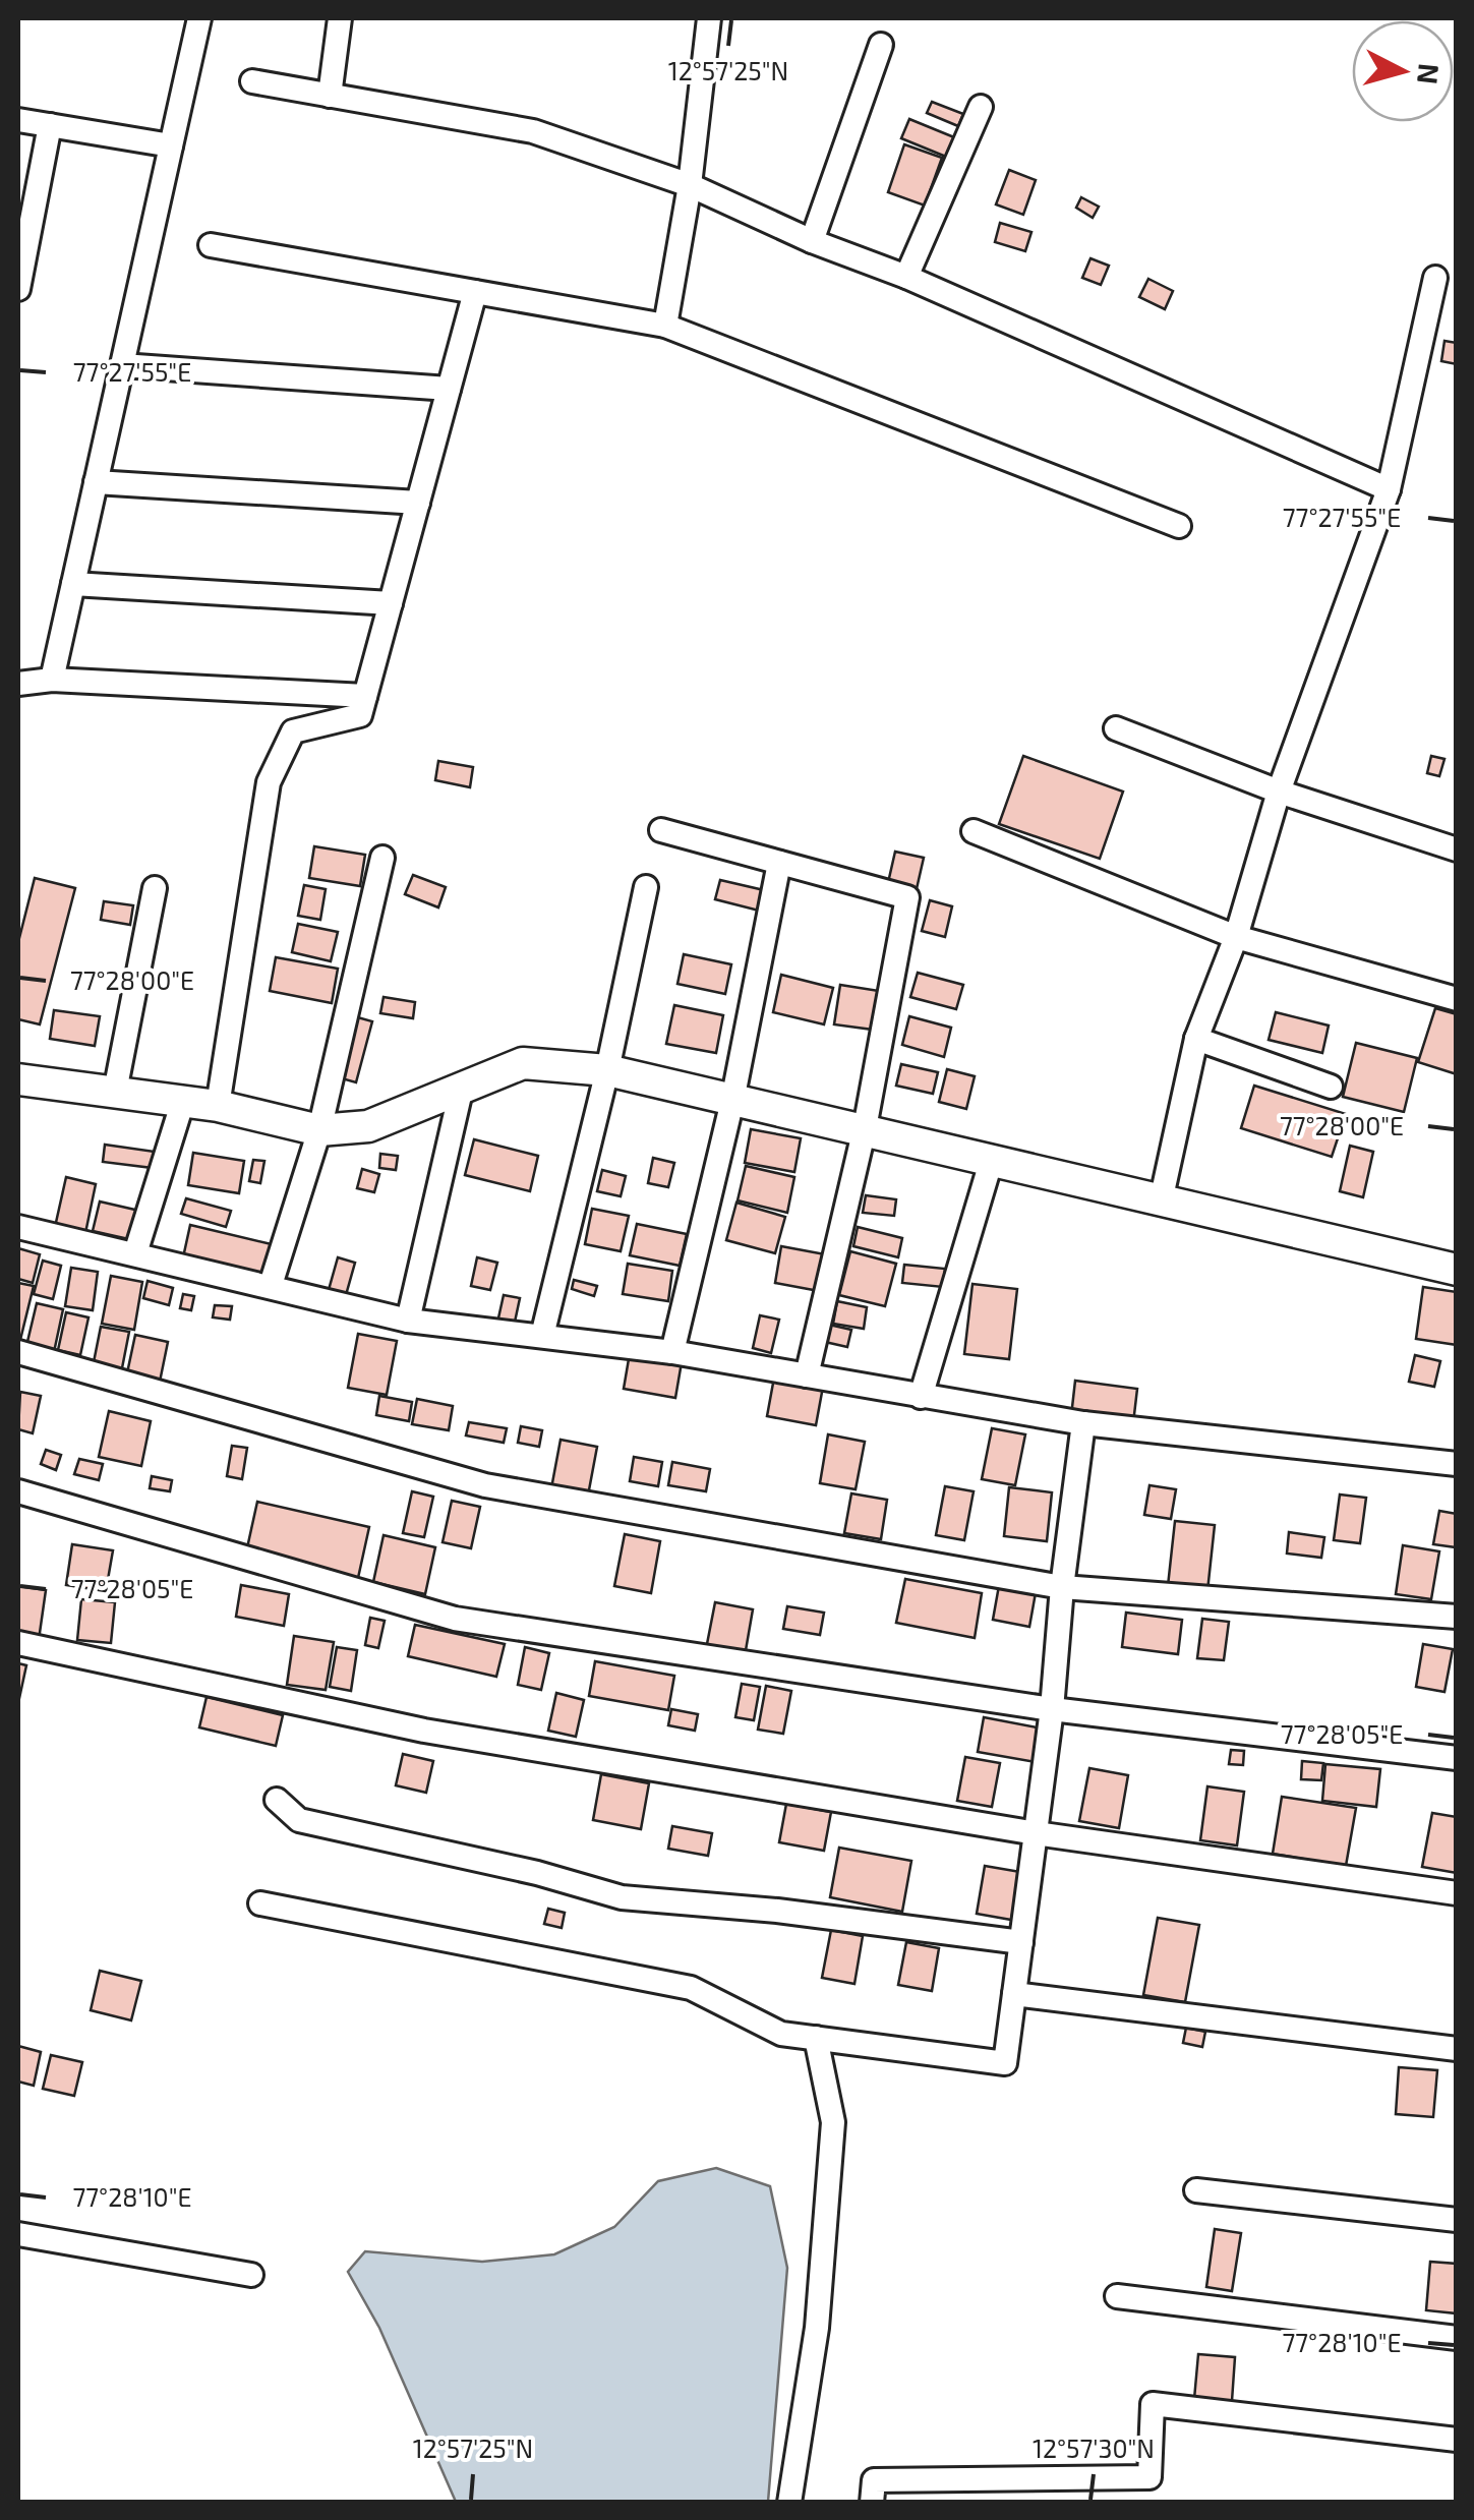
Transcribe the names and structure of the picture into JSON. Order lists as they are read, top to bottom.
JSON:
{
  "north": "right",
  "coordinates": [
    "12°57'25\"N",
    "77°27'55\"E",
    "77°28'00\"E",
    "77°28'05\"E",
    "77°28'10\"E",
    "12°57'30\"N"
  ]
}
